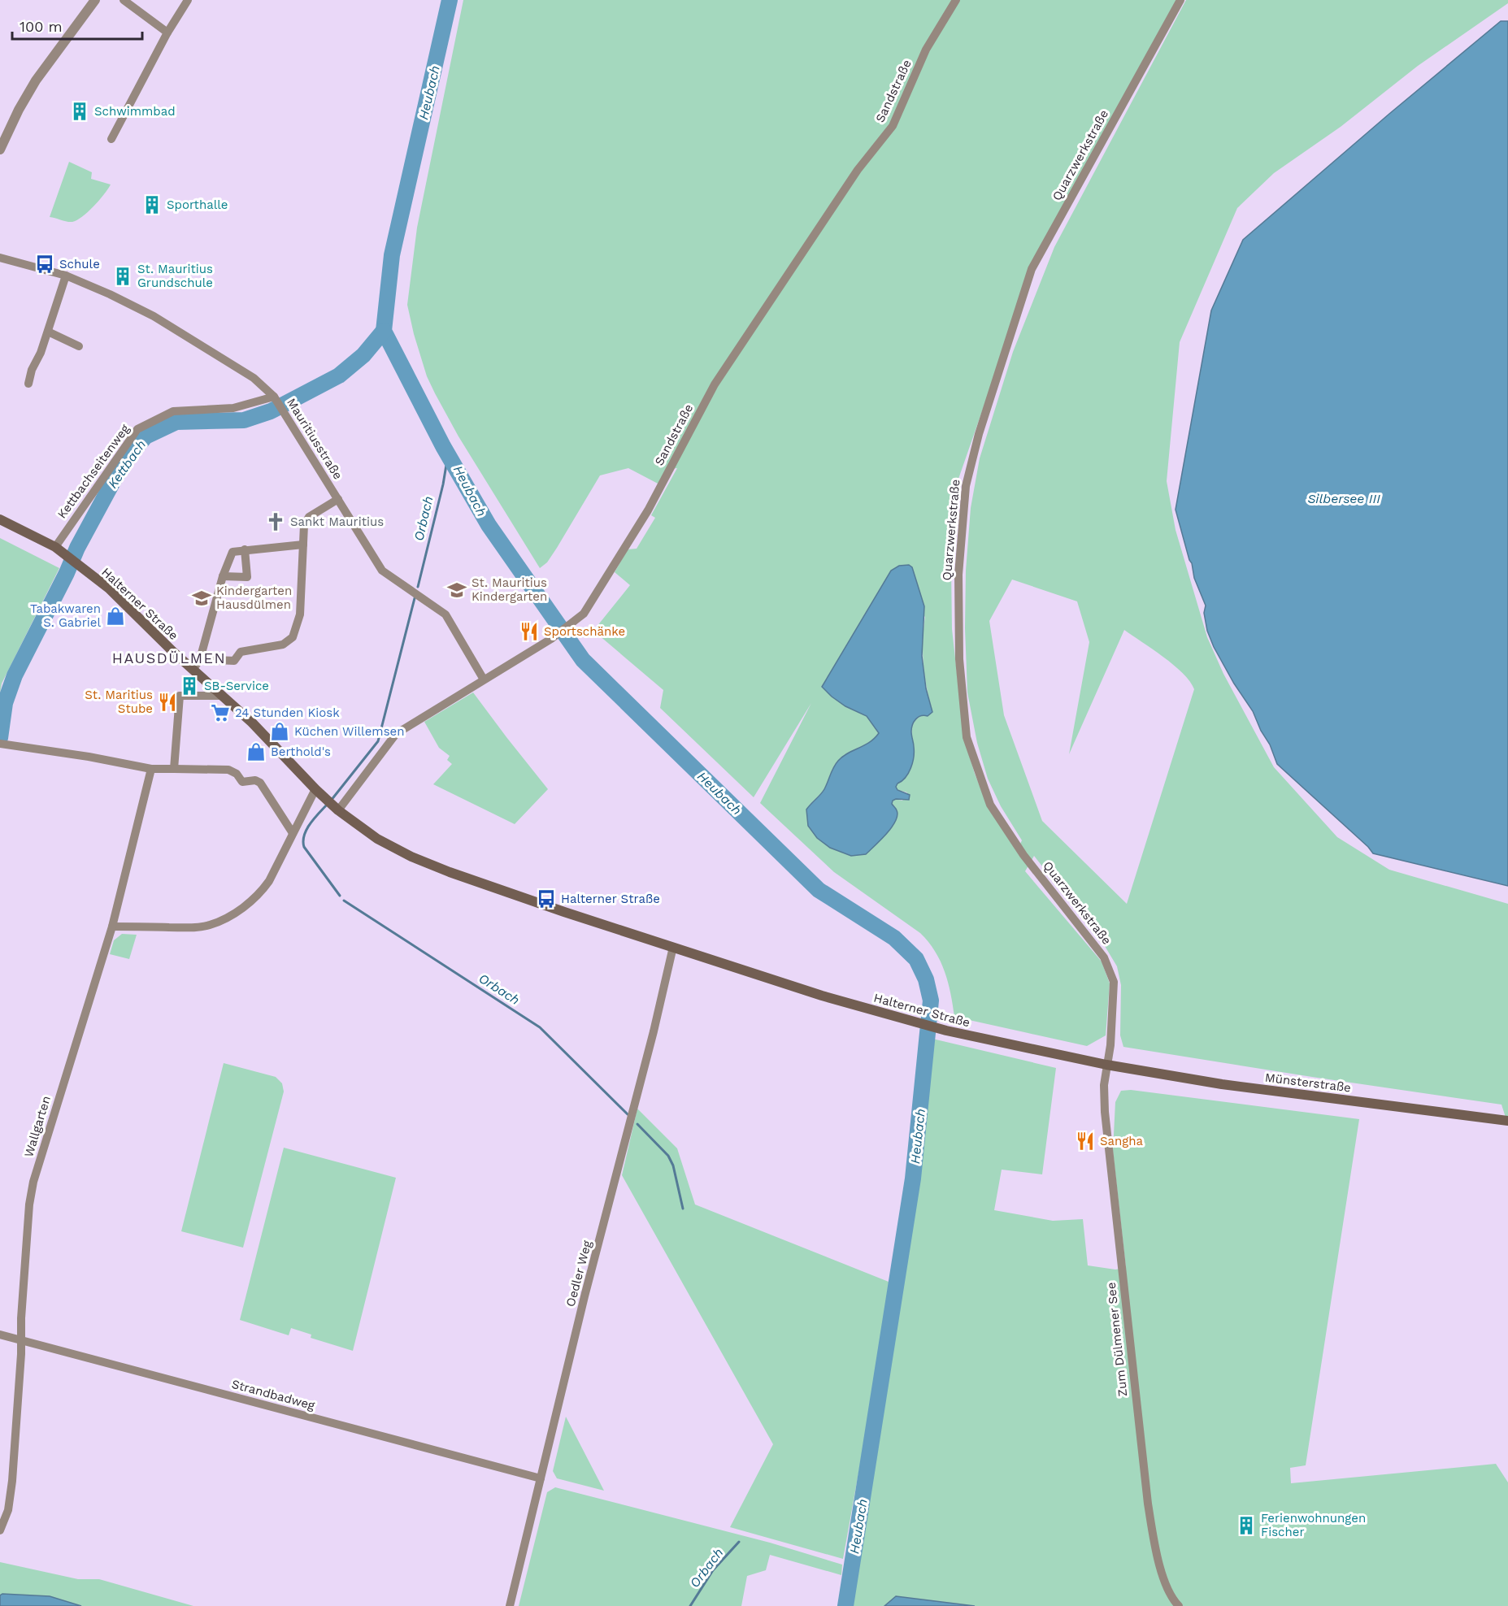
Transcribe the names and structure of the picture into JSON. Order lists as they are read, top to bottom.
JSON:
{
  "streets": {
    "main road": ["Halterner Straße", "Münsterstraße"],
    "street": [
      "Sandstraße",
      "Quarzwerkstraße",
      "Mauritiusstraße",
      "Kettbachseitenweg",
      "Wallgarten",
      "Oedler Weg",
      "Zum Dülmener See",
      "Strandbadweg"
    ]
  },
  "crossings": [
    ["Sandstraße", "Mauritiusstraße"],
    ["Sandstraße", "Halterner Straße"],
    ["Quarzwerkstraße", "Halterner Straße"],
    ["Quarzwerkstraße", "Münsterstraße"],
    ["Quarzwerkstraße", "Zum Dülmener See"],
    ["Mauritiusstraße", "Kettbachseitenweg"],
    ["Kettbachseitenweg", "Halterner Straße"],
    ["Halterner Straße", "Münsterstraße"],
    ["Halterner Straße", "Oedler Weg"],
    ["Halterner Straße", "Zum Dülmener See"],
    ["Münsterstraße", "Zum Dülmener See"],
    ["Wallgarten", "Strandbadweg"],
    ["Oedler Weg", "Strandbadweg"]
  ],
  "districts": ["HAUSDÜLMEN"],
  "water": [
    "Heubach",
    "Kettbach",
    "Silbersee III",
    "Orbach"
  ],
  "places": {
    "building": [
      "Schwimmbad",
      "Sporthalle",
      "St. Mauritius Grundschule",
      "SB-Service",
      "Ferienwohnungen Fischer"
    ],
    "bus stop": ["Schule", "Halterner Straße"],
    "church": ["Sankt Mauritius"],
    "school or university": ["St. Mauritius Kindergarten", "Kindergarten Hausdülmen"],
    "shop": ["Tabakwaren S. Gabriel", "Küchen Willemsen", "Berthold's"],
    "restaurant": ["Sportschänke", "St. Maritius Stube", "Sangha"],
    "supermarket": ["24 Stunden Kiosk"]
  },
  "scale_bar": "100 m"
}
